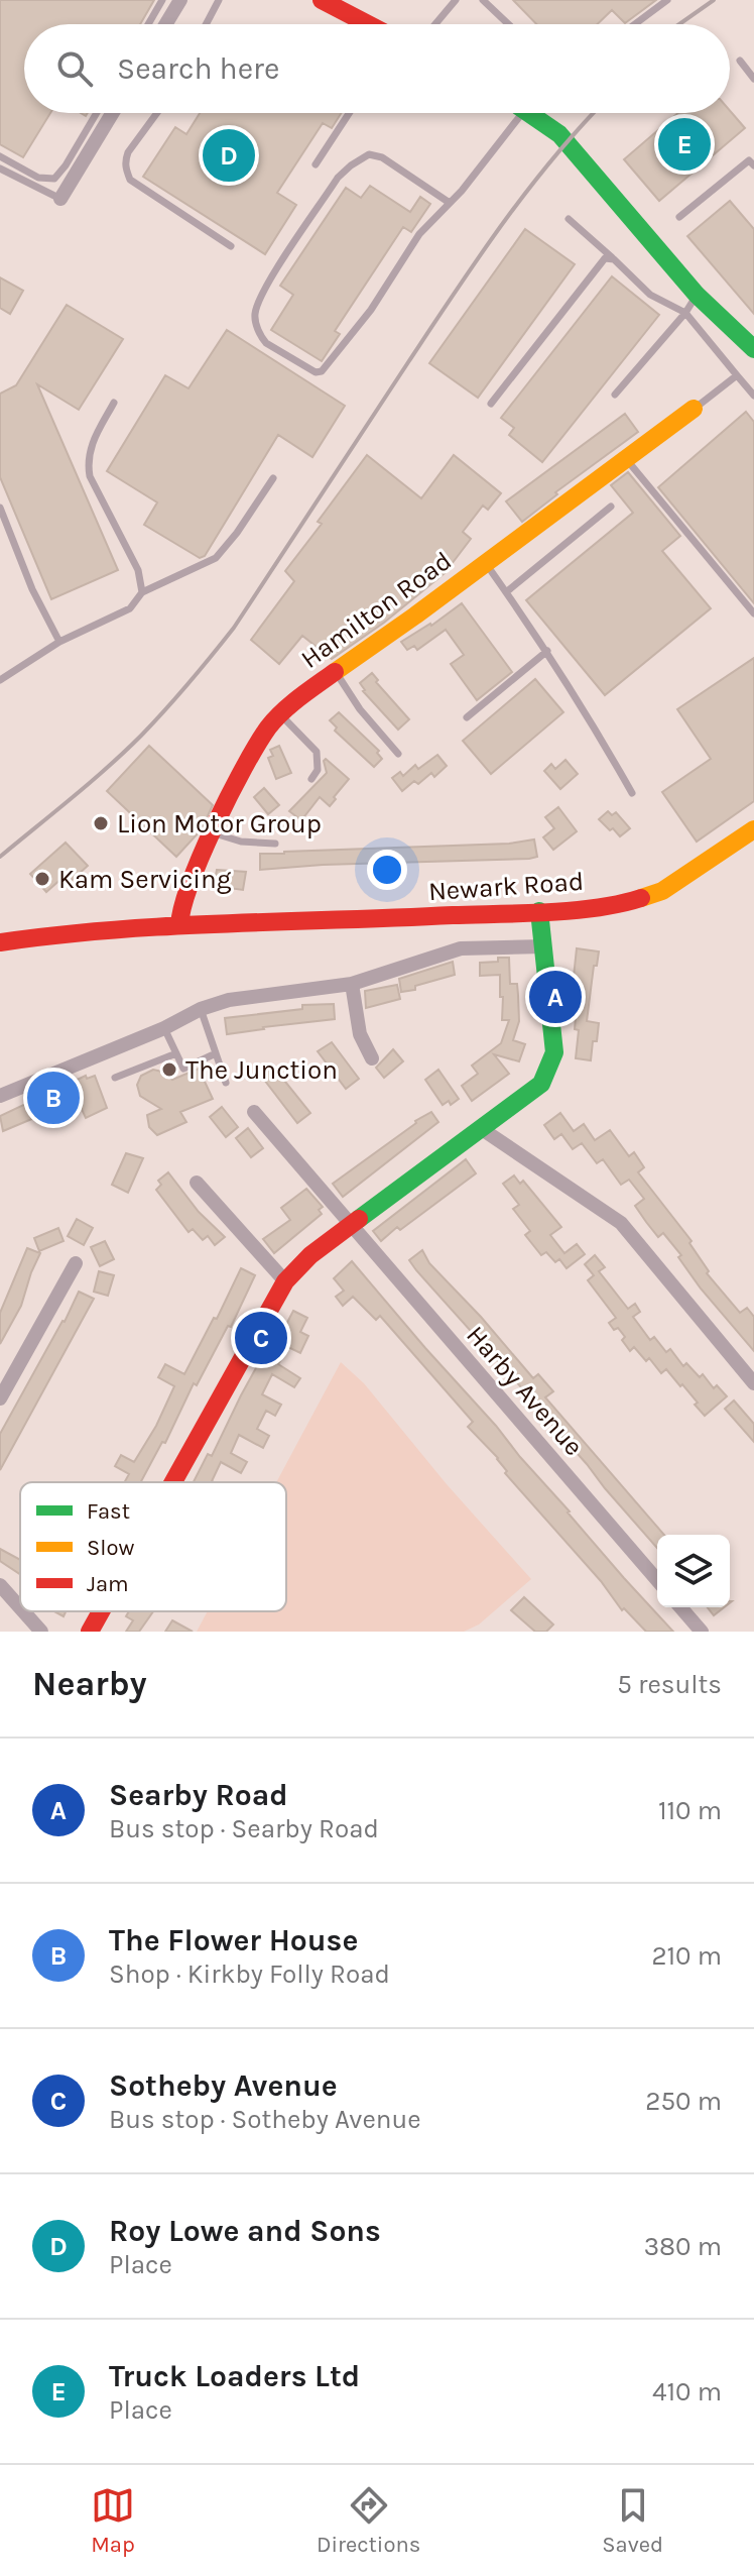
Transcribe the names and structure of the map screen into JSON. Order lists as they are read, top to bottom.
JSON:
{
  "streets": {
    "street": ["Hamilton Road", "Newark Road", "Harby Avenue"]
  },
  "crossings": [
    ["Hamilton Road", "Newark Road"]
  ],
  "places": ["Lion Motor Group", "Kam Servicing", "The Junction"],
  "legend": ["Fast", "Slow", "Jam"],
  "page": {
    "search": "Search here",
    "pins": [
      "E",
      "D",
      "A",
      "B",
      "C"
    ],
    "heading": ["Nearby", "5 results"],
    "list": [
      {
        "mark": "A",
        "name": "Searby Road",
        "note": "Bus stop · Searby Road",
        "value": "110 m"
      },
      {
        "mark": "B",
        "name": "The Flower House",
        "note": "Shop · Kirkby Folly Road",
        "value": "210 m"
      },
      {
        "mark": "C",
        "name": "Sotheby Avenue",
        "note": "Bus stop · Sotheby Avenue",
        "value": "250 m"
      },
      {
        "mark": "D",
        "name": "Roy Lowe and Sons",
        "note": "Place",
        "value": "380 m"
      },
      {
        "mark": "E",
        "name": "Truck Loaders Ltd",
        "note": "Place",
        "value": "410 m"
      }
    ],
    "nav": ["Map", "Directions", "Saved"]
  }
}
